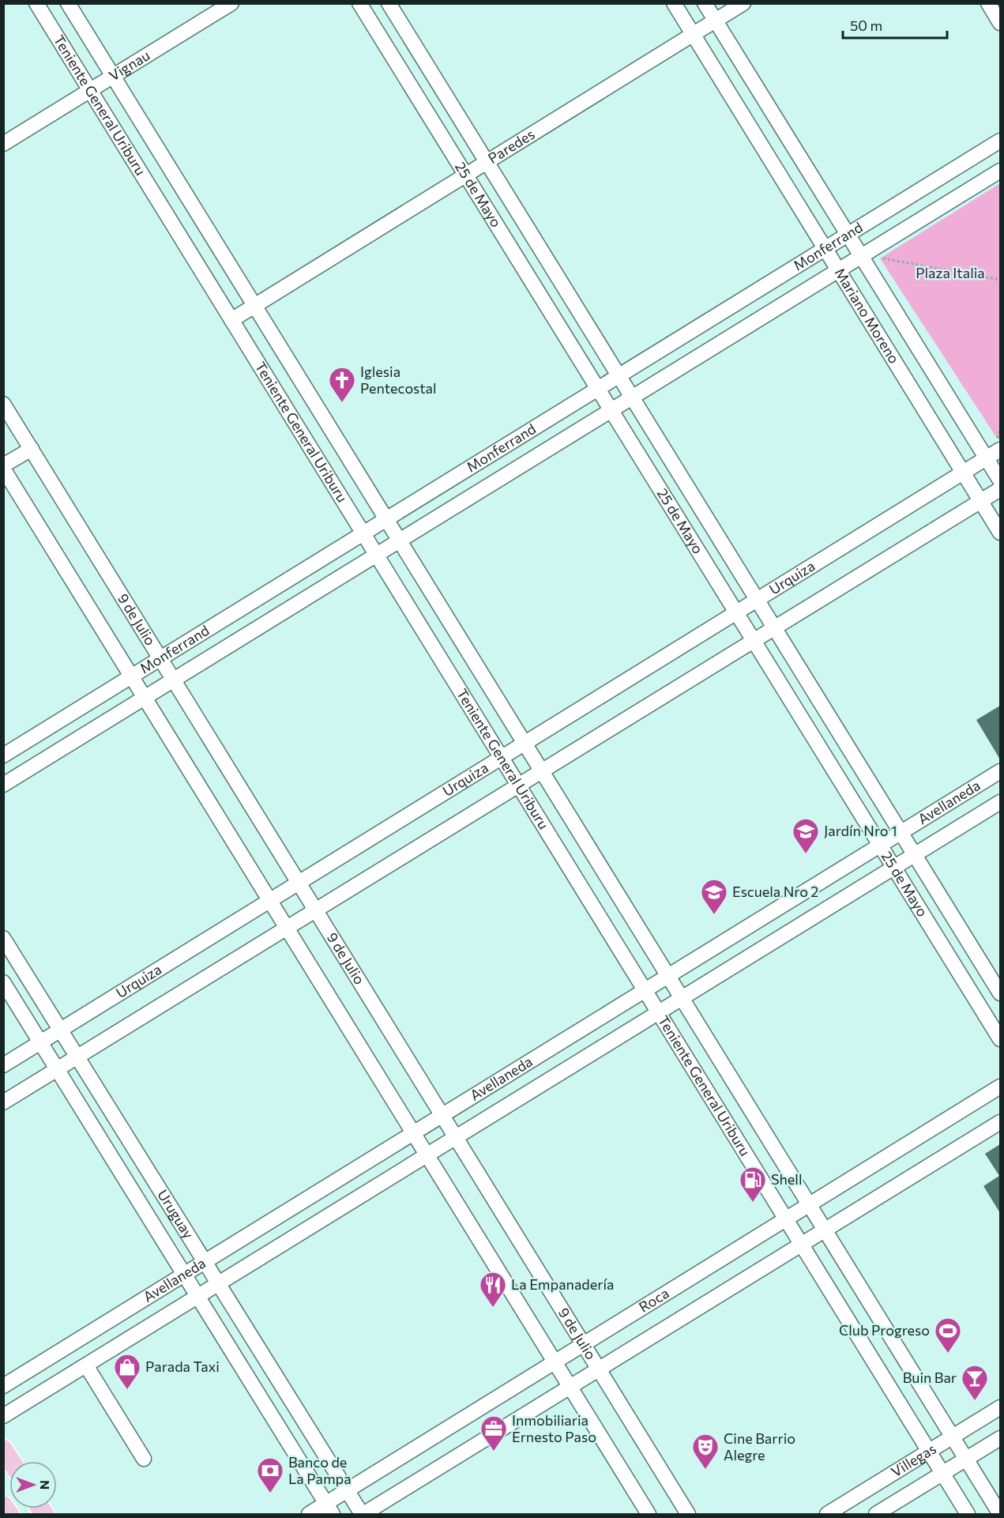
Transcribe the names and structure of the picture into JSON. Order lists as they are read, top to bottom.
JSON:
{
  "streets": {
    "street": [
      "Vignau",
      "Teniente General Uriburu",
      "Paredes",
      "25 de Mayo",
      "Monferrand",
      "Mariano Moreno",
      "Urquiza",
      "9 de Julio",
      "Avellaneda",
      "Uruguay",
      "Roca",
      "Villegas"
    ]
  },
  "crossings": [
    ["Vignau", "Teniente General Uriburu"],
    ["Teniente General Uriburu", "Paredes"],
    ["Teniente General Uriburu", "Monferrand"],
    ["Teniente General Uriburu", "Urquiza"],
    ["Teniente General Uriburu", "Avellaneda"],
    ["Teniente General Uriburu", "Roca"],
    ["Teniente General Uriburu", "Villegas"],
    ["Paredes", "25 de Mayo"],
    ["Paredes", "Mariano Moreno"],
    ["25 de Mayo", "Monferrand"],
    ["25 de Mayo", "Urquiza"],
    ["25 de Mayo", "Avellaneda"],
    ["Monferrand", "Mariano Moreno"],
    ["Monferrand", "9 de Julio"],
    ["Mariano Moreno", "Urquiza"],
    ["Urquiza", "9 de Julio"],
    ["Urquiza", "Uruguay"],
    ["9 de Julio", "Avellaneda"],
    ["9 de Julio", "Roca"],
    ["Avellaneda", "Uruguay"],
    ["Uruguay", "Roca"]
  ],
  "parks": ["Plaza Italia"],
  "places": {
    "church": ["Iglesia Pentecostal"],
    "school or university": ["Jardín Nro 1", "Escuela Nro 2"],
    "fuel station": ["Shell"],
    "restaurant": ["La Empanadería"],
    "sports": ["Club Progreso"],
    "shop": ["Parada Taxi"],
    "bar": ["Buin Bar"],
    "office": ["Inmobiliaria Ernesto Paso"],
    "theatre": ["Cine Barrio Alegre"],
    "bank": ["Banco de La Pampa"]
  },
  "scale_bar": "50 m",
  "north": "right"
}
